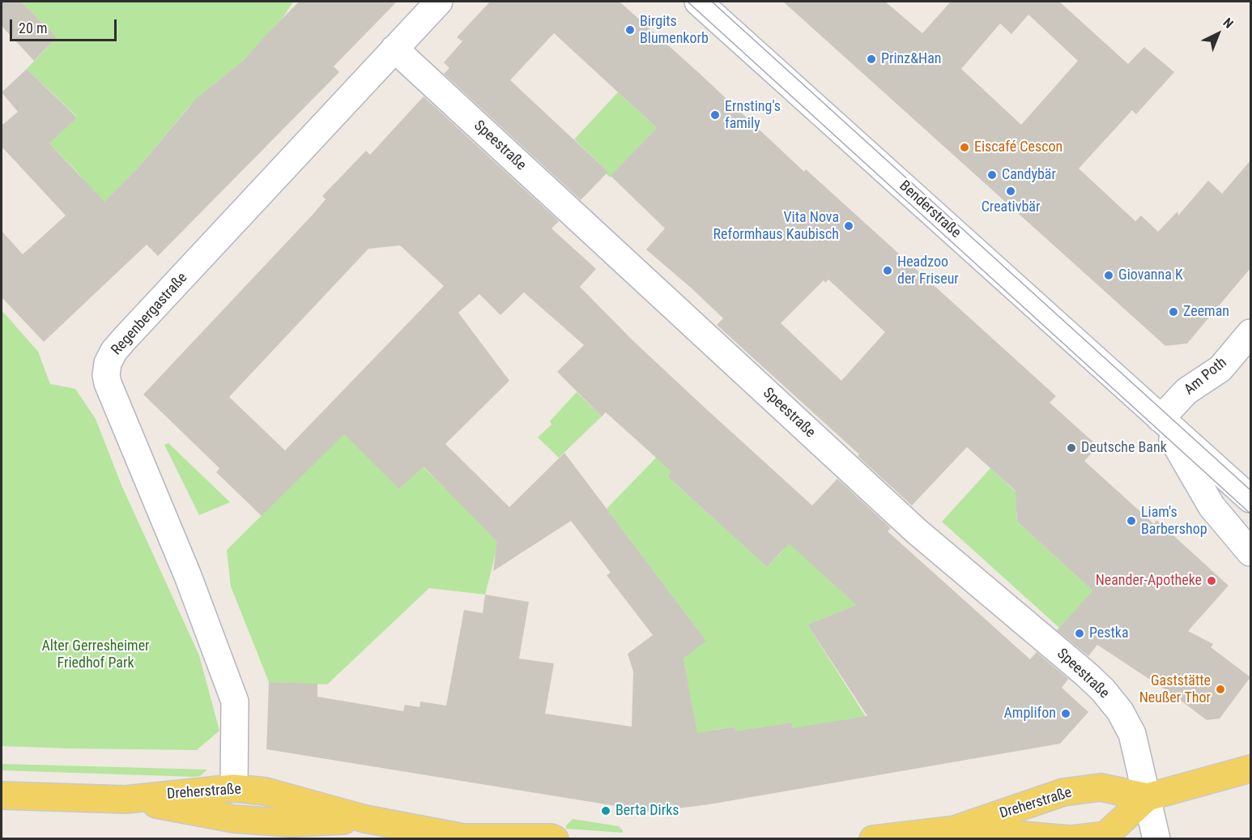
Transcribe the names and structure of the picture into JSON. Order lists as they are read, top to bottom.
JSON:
{
  "streets": {
    "main road": ["Dreherstraße"],
    "street": [
      "Speestraße",
      "Benderstraße",
      "Regenbergastraße",
      "Am Poth"
    ]
  },
  "crossings": [
    ["Speestraße", "Regenbergastraße"],
    ["Speestraße", "Dreherstraße"],
    ["Benderstraße", "Am Poth"],
    ["Regenbergastraße", "Dreherstraße"]
  ],
  "parks": ["Alter Gerresheimer Friedhof Park"],
  "places": [
    "Birgits Blumenkorb",
    "Prinz&Han",
    "Ernsting's family",
    "Eiscafé Cescon",
    "Candybär",
    "Creativbär",
    "Vita Nova Reformhaus Kaubisch",
    "Headzoo der Friseur",
    "Giovanna K",
    "Zeeman",
    "Deutsche Bank",
    "Liam's Barbershop",
    "Neander-Apotheke",
    "Pestka",
    "Gaststätte Neußer Thor",
    "Amplifon",
    "Berta Dirks"
  ],
  "scale_bar": "20 m",
  "north": "top right"
}
